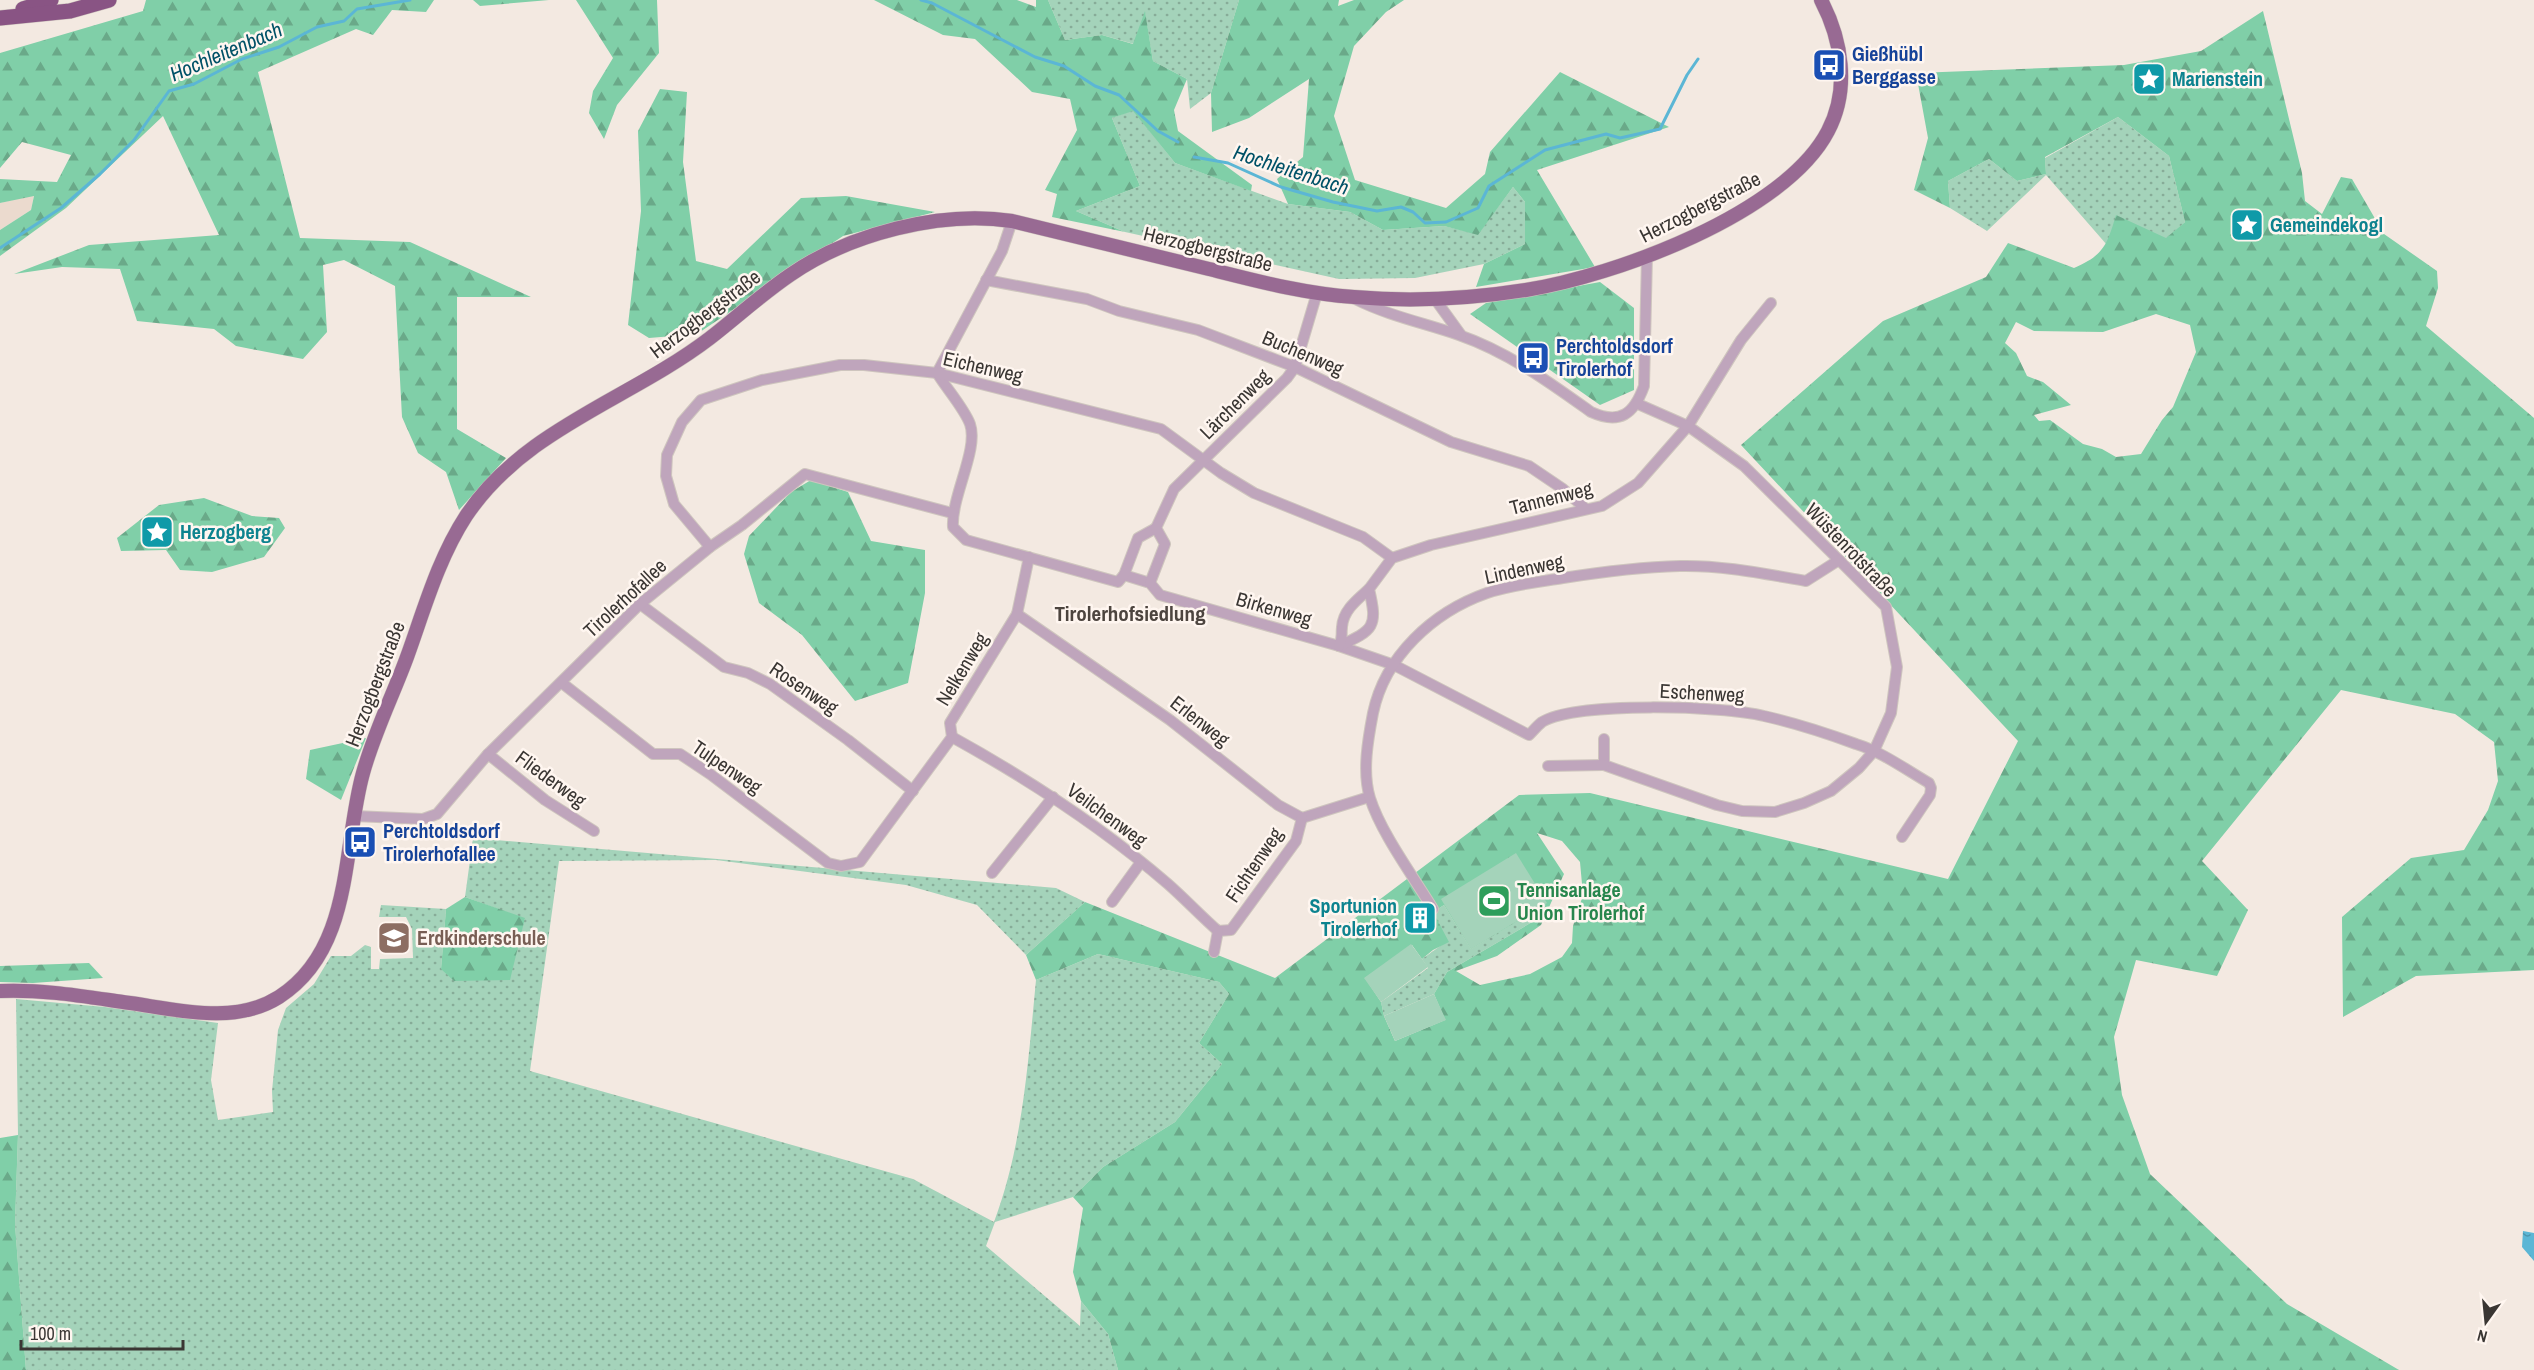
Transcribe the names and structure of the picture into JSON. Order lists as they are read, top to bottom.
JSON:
{
  "streets": {
    "main road": ["Herzogbergstraße"],
    "street": [
      "Buchenweg",
      "Eichenweg",
      "Lärchenweg",
      "Tannenweg",
      "Wüstenrotstraße",
      "Lindenweg",
      "Tirolerhofallee",
      "Birkenweg",
      "Nelkenweg",
      "Rosenweg",
      "Eschenweg",
      "Erlenweg",
      "Tulpenweg",
      "Fliederweg",
      "Veilchenweg",
      "Fichtenweg"
    ]
  },
  "crossings": [
    ["Herzogbergstraße", "Lärchenweg"],
    ["Herzogbergstraße", "Tirolerhofallee"],
    ["Buchenweg", "Lärchenweg"],
    ["Buchenweg", "Tannenweg"],
    ["Eichenweg", "Lärchenweg"],
    ["Eichenweg", "Tannenweg"],
    ["Eichenweg", "Tirolerhofallee"],
    ["Lärchenweg", "Birkenweg"],
    ["Tannenweg", "Wüstenrotstraße"],
    ["Wüstenrotstraße", "Lindenweg"],
    ["Wüstenrotstraße", "Eschenweg"],
    ["Lindenweg", "Birkenweg"],
    ["Tirolerhofallee", "Birkenweg"],
    ["Tirolerhofallee", "Rosenweg"],
    ["Tirolerhofallee", "Tulpenweg"],
    ["Tirolerhofallee", "Fliederweg"],
    ["Birkenweg", "Nelkenweg"],
    ["Birkenweg", "Eschenweg"],
    ["Nelkenweg", "Rosenweg"],
    ["Nelkenweg", "Erlenweg"],
    ["Nelkenweg", "Tulpenweg"],
    ["Nelkenweg", "Veilchenweg"],
    ["Erlenweg", "Fichtenweg"],
    ["Veilchenweg", "Fichtenweg"]
  ],
  "districts": ["Tirolerhofsiedlung"],
  "water": ["Hochleitenbach"],
  "places": {
    "bus stop": ["Gießhübl Berggasse", "Perchtoldsdorf Tirolerhof", "Perchtoldsdorf Tirolerhofallee"],
    "place": ["Marienstein", "Gemeindekogl", "Herzogberg"],
    "sports": ["Tennisanlage Union Tirolerhof"],
    "building": ["Sportunion Tirolerhof"],
    "school or university": ["Erdkinderschule"]
  },
  "scale_bar": "100 m",
  "north": "bottom"
}
